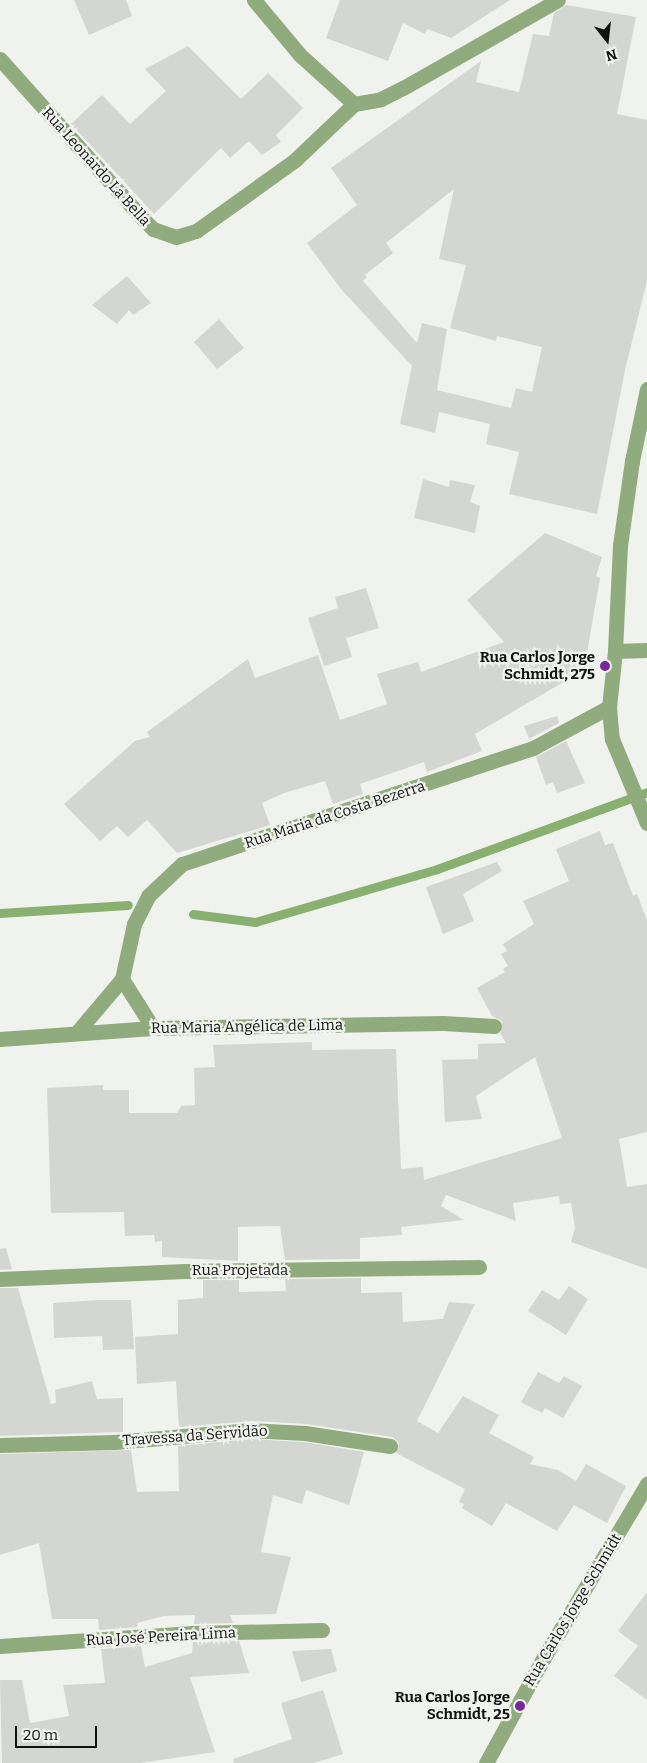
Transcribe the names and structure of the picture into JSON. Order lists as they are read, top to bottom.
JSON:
{
  "streets": {
    "street": [
      "Rua Leonardo La Bella",
      "Rua Maria da Costa Bezerra",
      "Rua Maria Angélica de Lima",
      "Rua Projetada",
      "Travessa da Servidão",
      "Rua Carlos Jorge Schmidt",
      "Rua José Pereira Lima"
    ]
  },
  "places": ["Rua Carlos Jorge Schmidt, 275", "Rua Carlos Jorge Schmidt, 25"],
  "scale_bar": "20 m",
  "north": "bottom"
}
